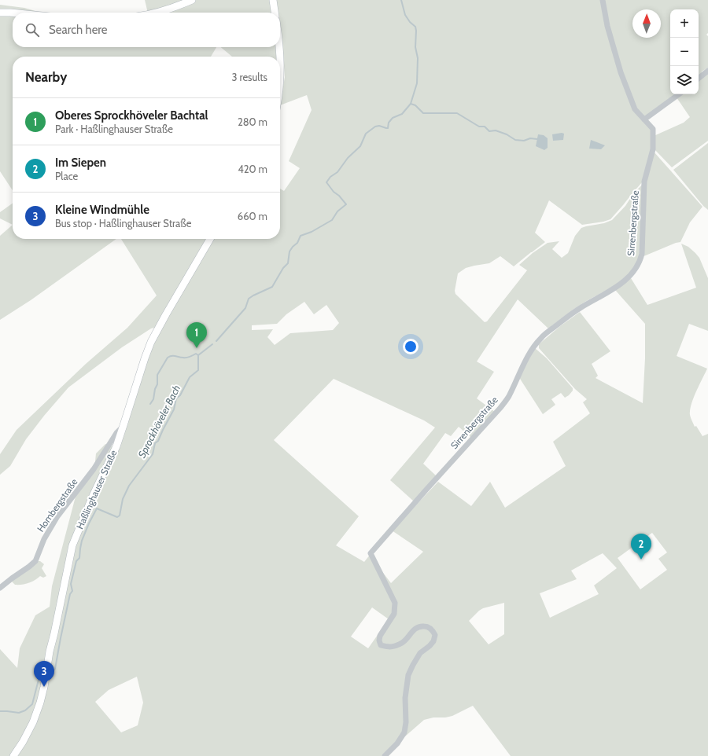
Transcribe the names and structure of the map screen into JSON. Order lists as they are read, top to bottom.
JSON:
{
  "streets": {
    "main road": ["Haßlinghauser Straße"],
    "street": ["Sirrenbergstraße", "Hombergstraße"]
  },
  "crossings": [
    ["Haßlinghauser Straße", "Hombergstraße"]
  ],
  "water": ["Sprockhöveler Bach"],
  "north": "top",
  "page": {
    "map_buttons": ["+", "−"],
    "search": "Search here",
    "heading": ["Nearby", "3 results"],
    "list": [
      {
        "mark": "1",
        "name": "Oberes Sprockhöveler Bachtal",
        "note": "Park · Haßlinghauser Straße",
        "value": "280 m"
      },
      {
        "mark": "2",
        "name": "Im Siepen",
        "note": "Place",
        "value": "420 m"
      },
      {
        "mark": "3",
        "name": "Kleine Windmühle",
        "note": "Bus stop · Haßlinghauser Straße",
        "value": "660 m"
      }
    ],
    "pins": ["1", "2", "3"]
  }
}
